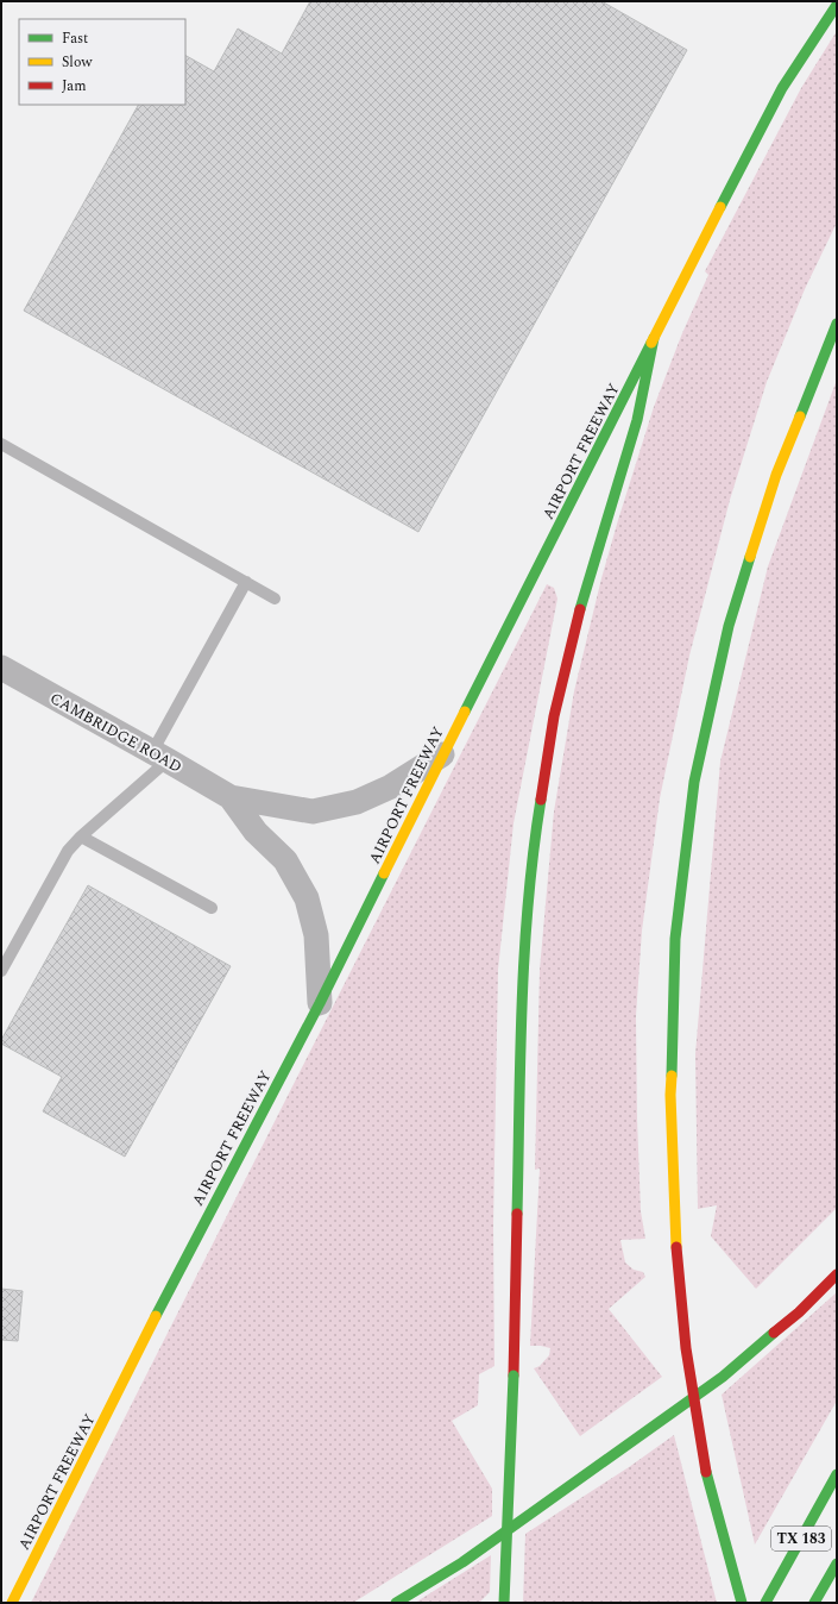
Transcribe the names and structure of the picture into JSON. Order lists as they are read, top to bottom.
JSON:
{
  "streets": {
    "main road": ["AIRPORT FREEWAY", "TX 183"],
    "street": ["CAMBRIDGE ROAD"]
  },
  "crossings": [
    ["AIRPORT FREEWAY", "CAMBRIDGE ROAD"]
  ],
  "legend": ["Fast", "Slow", "Jam"]
}
